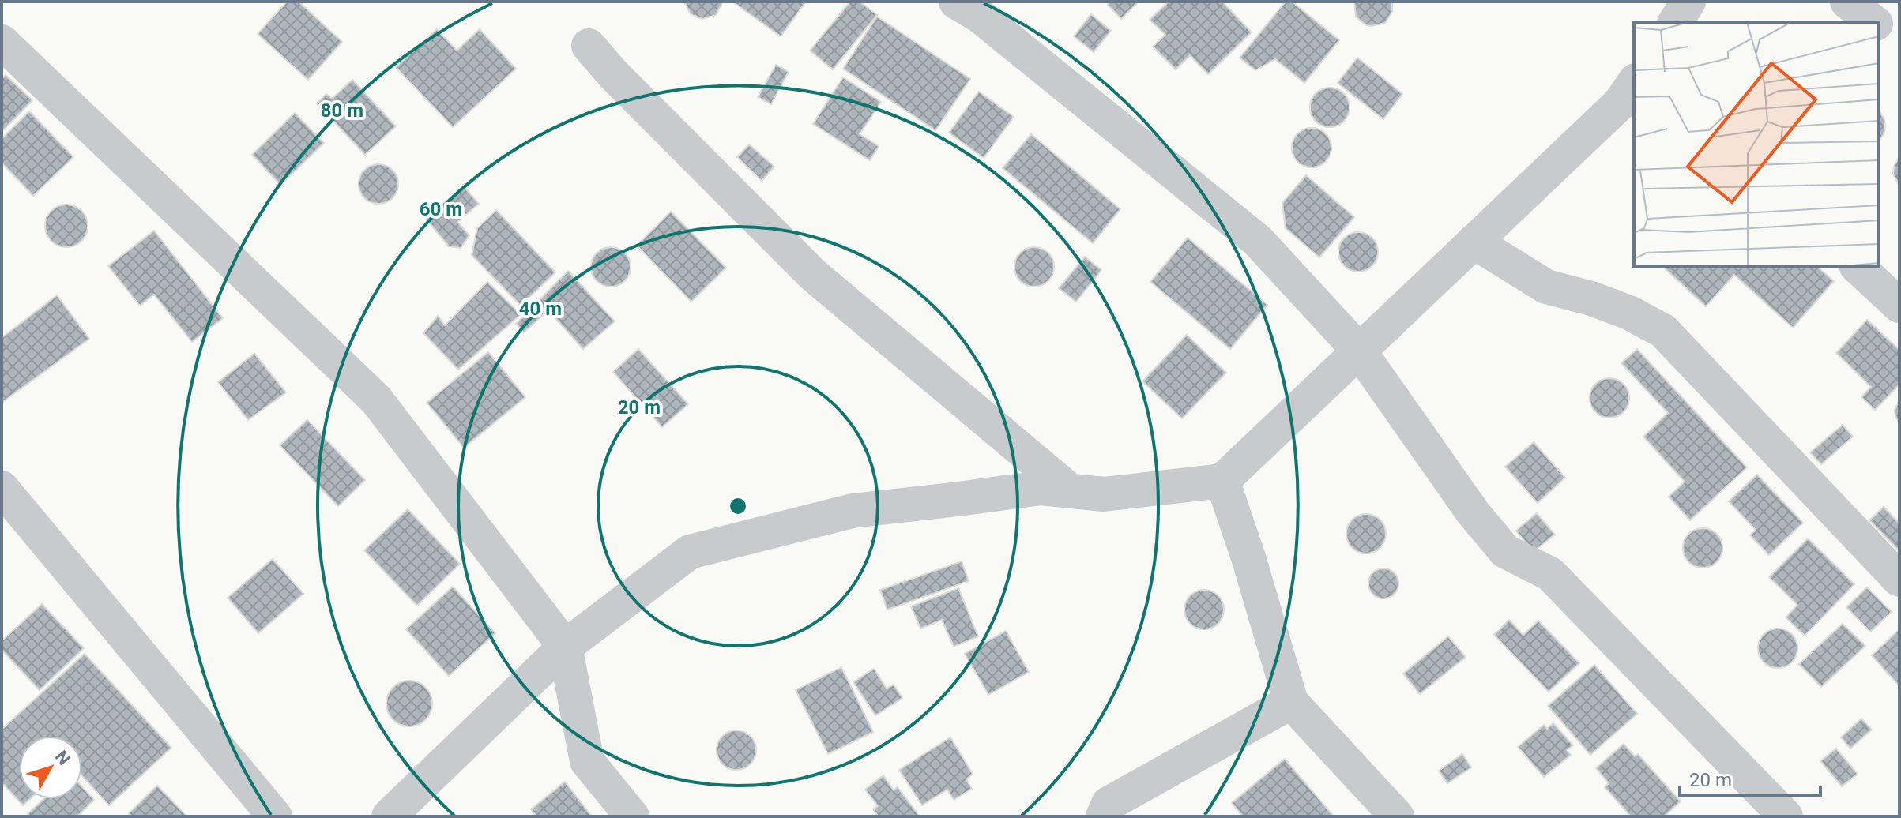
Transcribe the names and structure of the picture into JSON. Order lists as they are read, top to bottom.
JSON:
{
  "scale_bar": "20 m",
  "north": "top right",
  "rings": [
    "80 m",
    "60 m",
    "40 m",
    "20 m"
  ]
}
